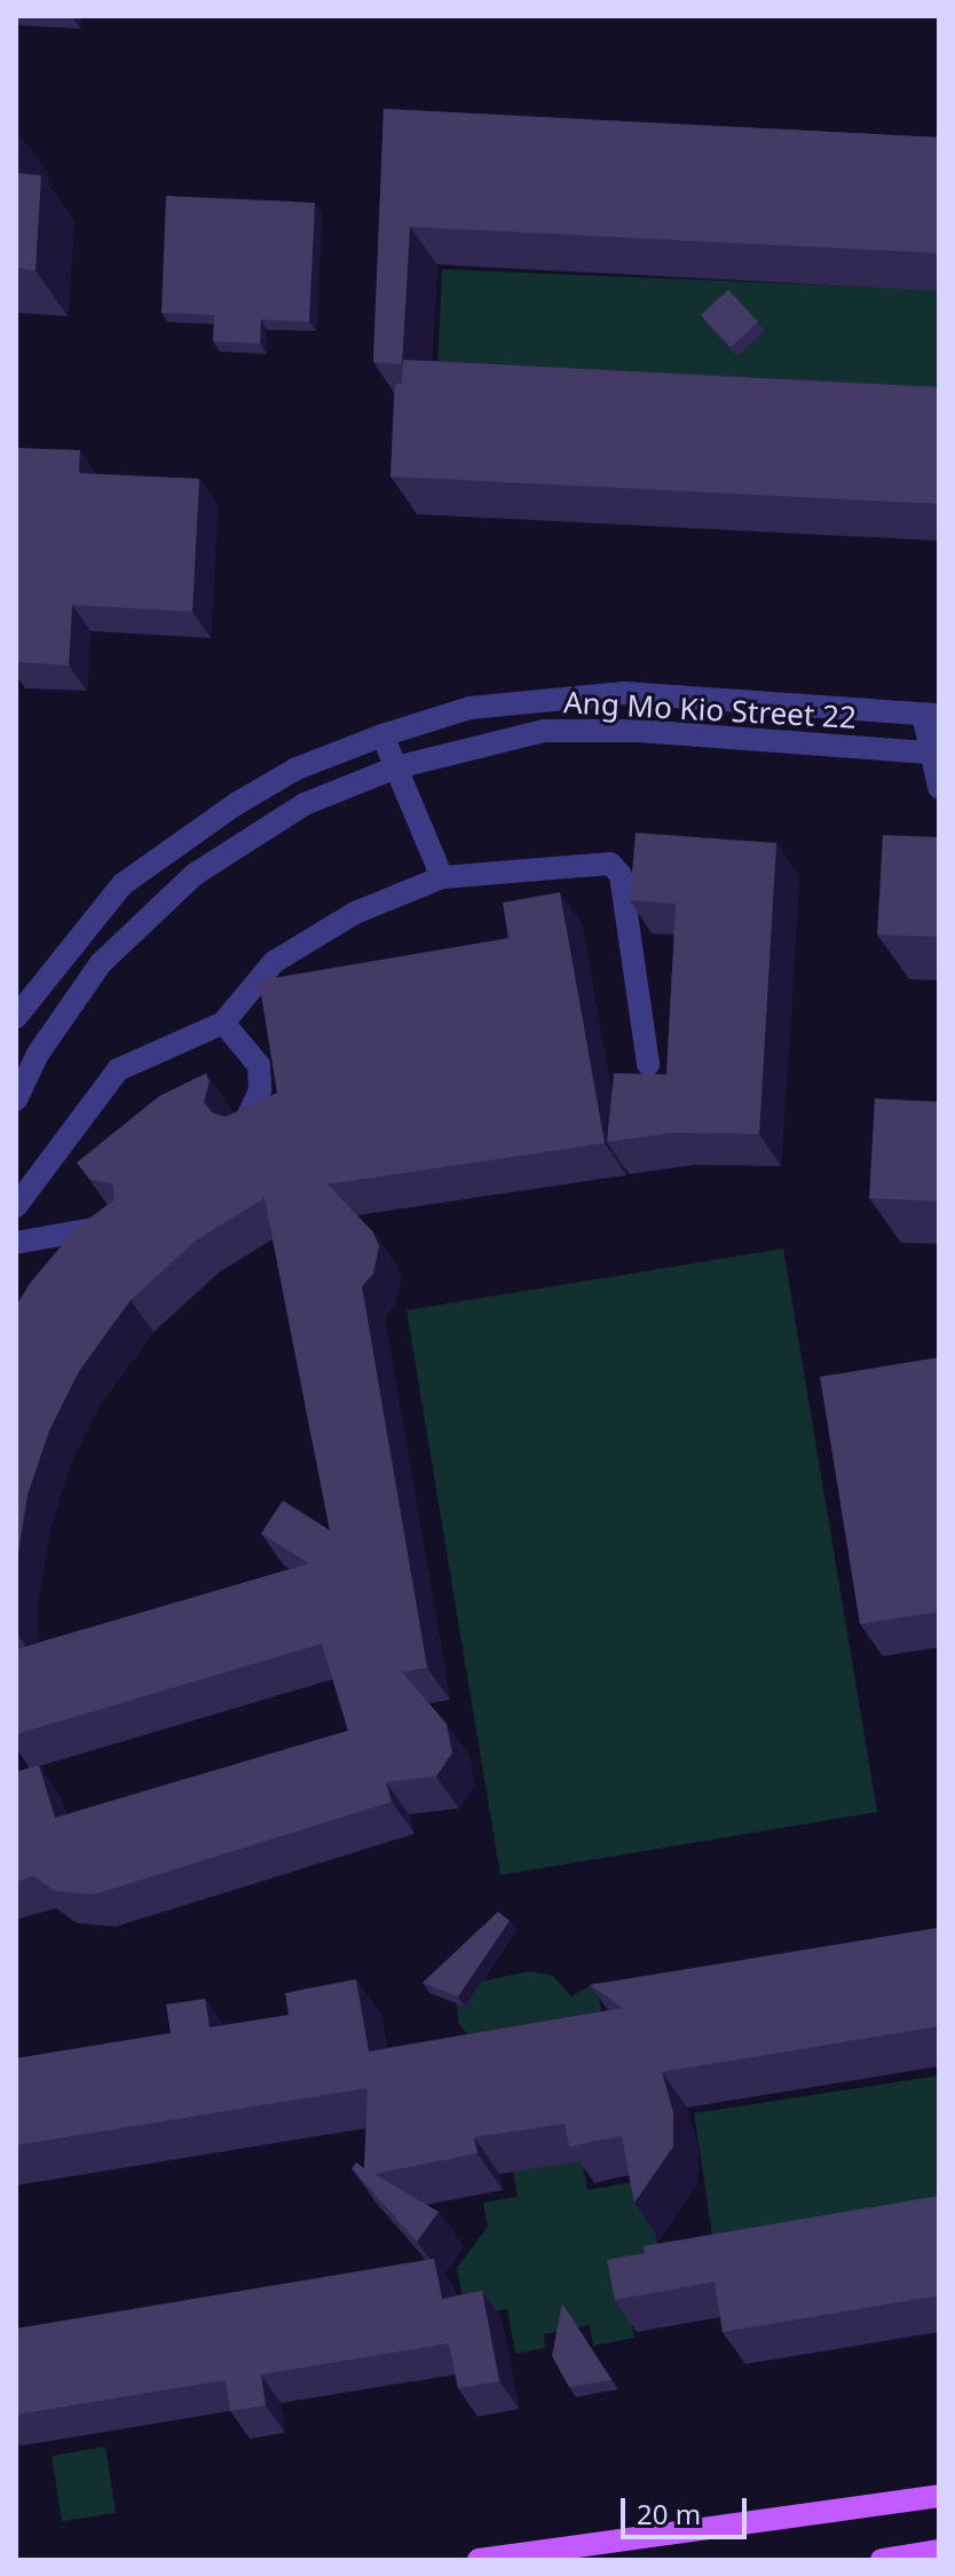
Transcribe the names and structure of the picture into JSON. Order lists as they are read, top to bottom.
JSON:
{
  "streets": {
    "street": ["Ang Mo Kio Street 22"]
  },
  "scale_bar": "20 m"
}
